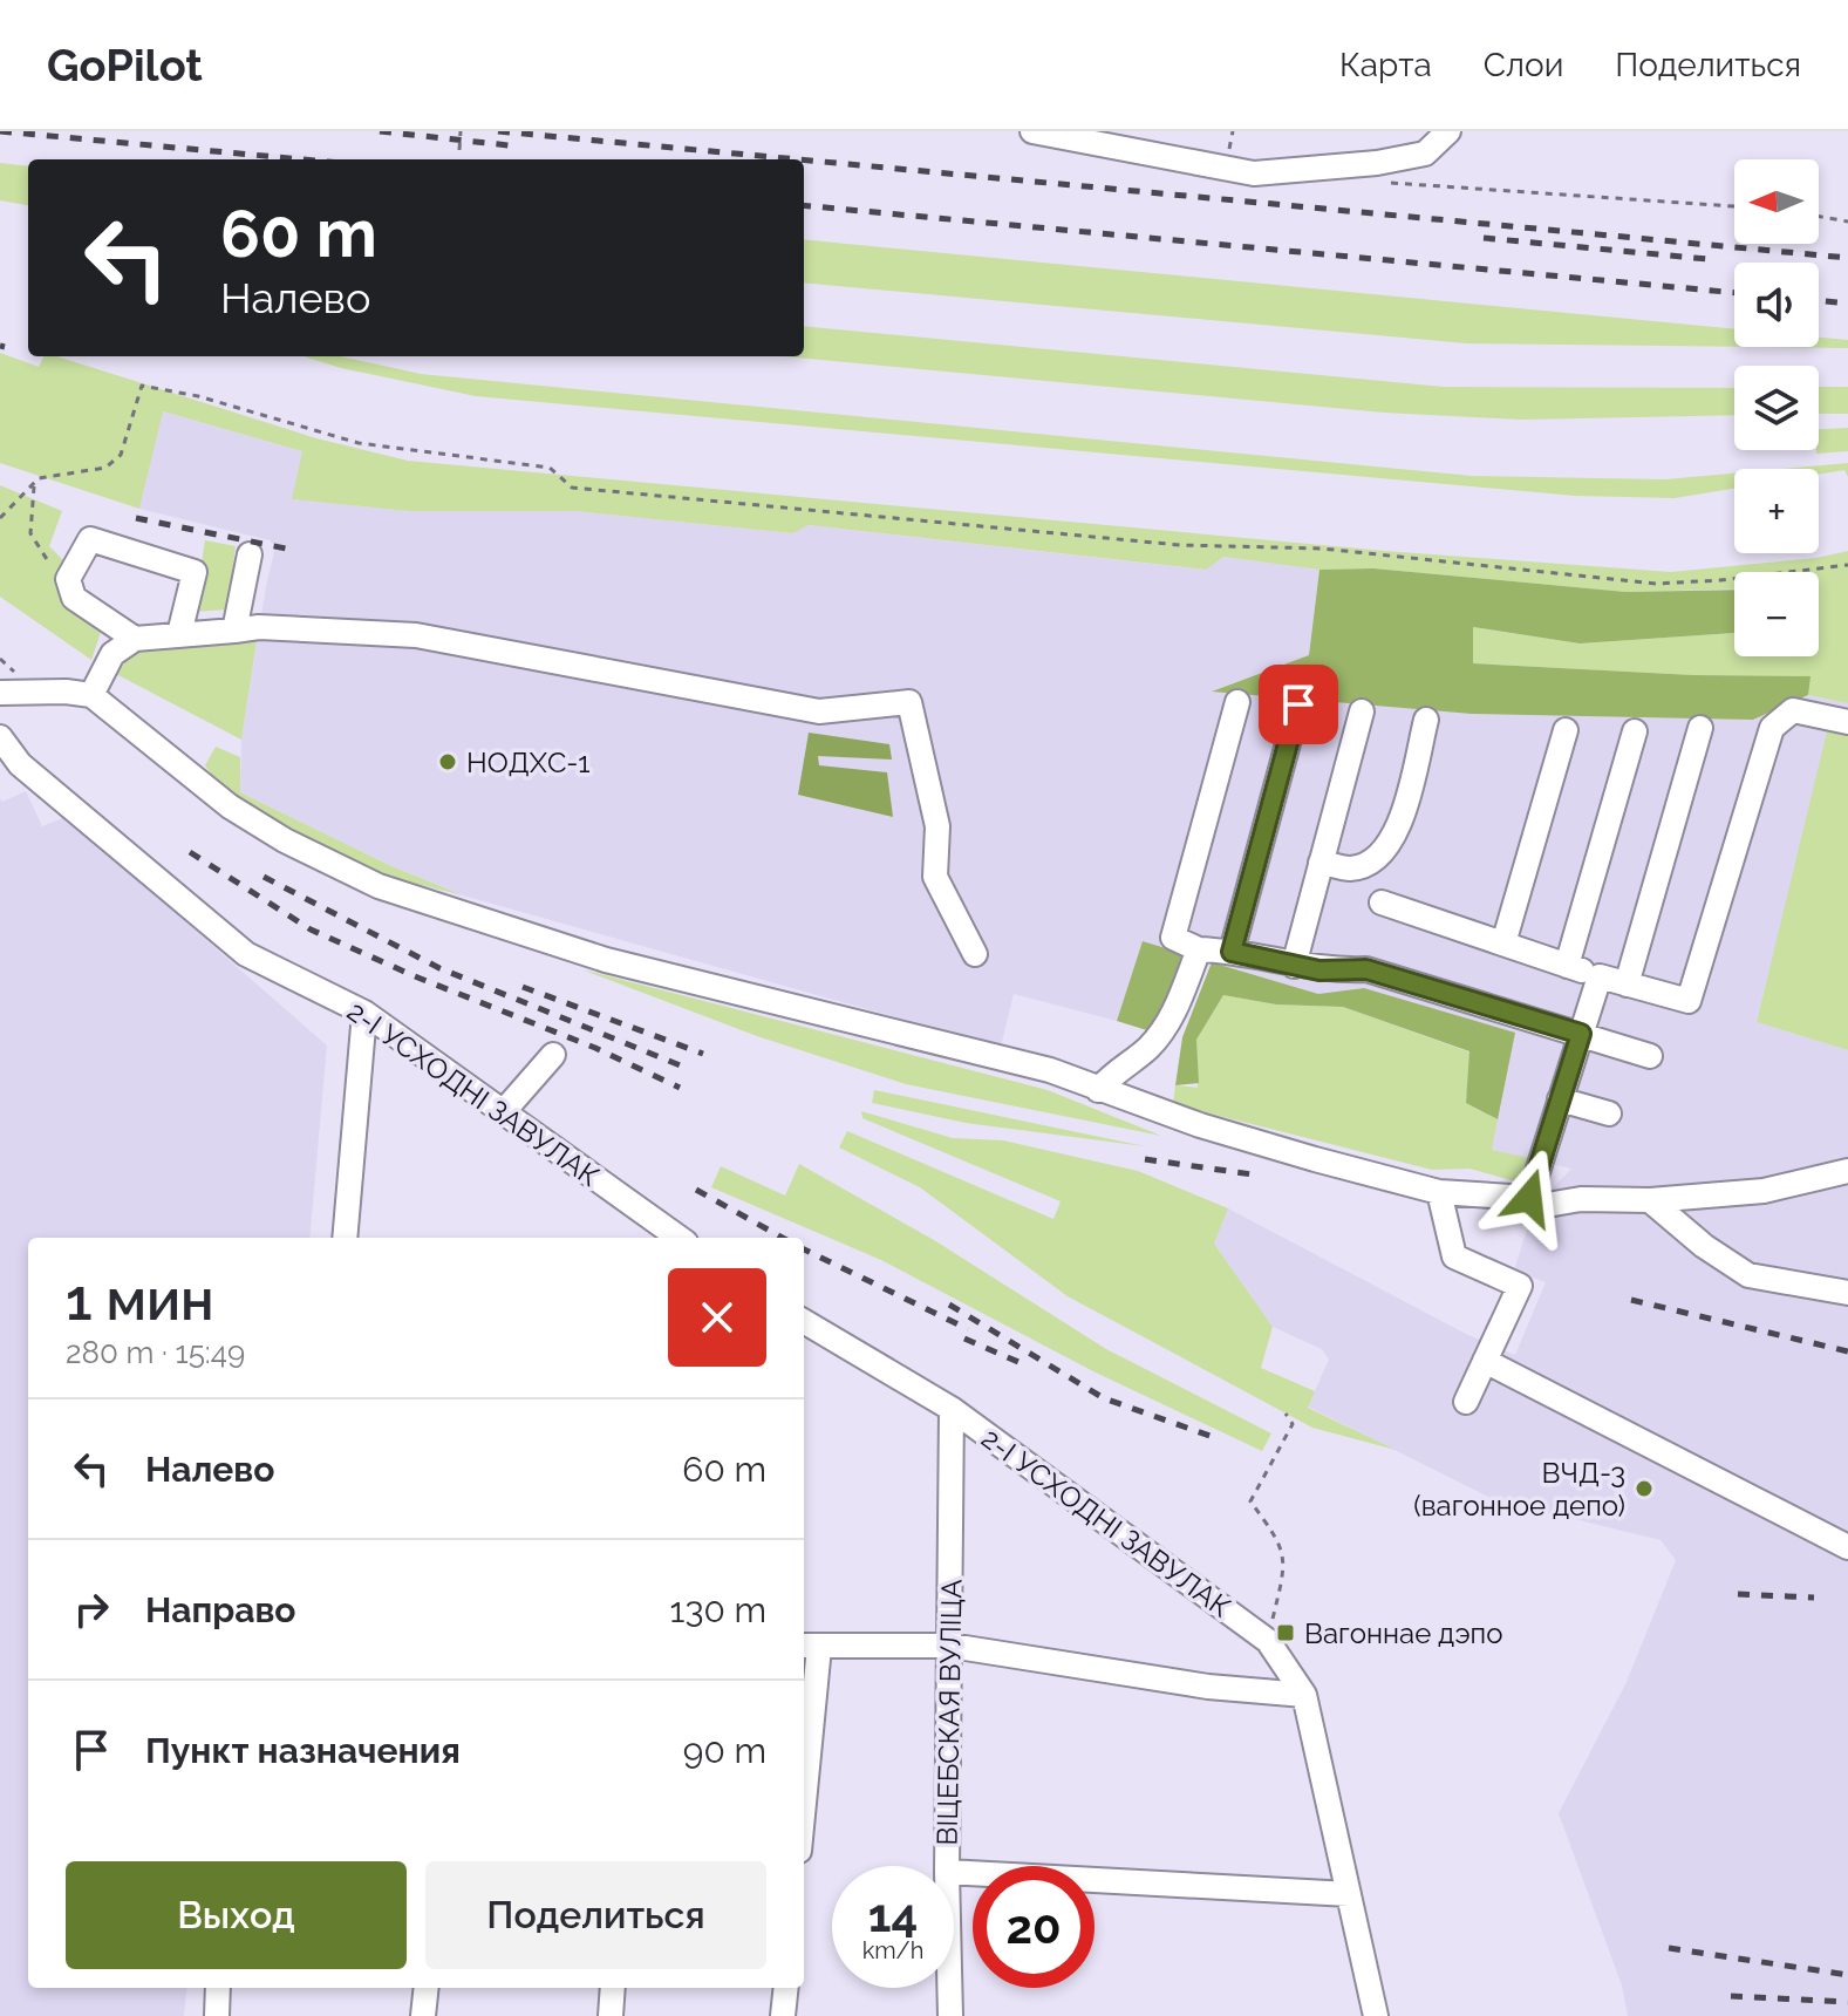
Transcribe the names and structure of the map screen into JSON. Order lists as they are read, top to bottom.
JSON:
{
  "streets": {
    "street": ["2-І УСХОДНІ ЗАВУЛАК", "ВІЦЕБСКАЯ ВУЛІЦА"]
  },
  "crossings": [
    ["2-І УСХОДНІ ЗАВУЛАК", "ВІЦЕБСКАЯ ВУЛІЦА"]
  ],
  "places": {
    "other": ["НОДХС-1", "ВЧД-3 (вагонное депо)"],
    "transit": ["Вагоннае дэпо"]
  },
  "north": "left",
  "page": {
    "header": "GoPilot",
    "nav": ["Карта", "Слои", "Поделиться"],
    "map_buttons": ["+", "−"],
    "turn": ["60 m", "Налево"],
    "heading": ["1 мин", "280 m · 15:49"],
    "list": [
      {
        "name": "Налево",
        "value": "60 m"
      },
      {
        "name": "Направо",
        "value": "130 m"
      },
      {
        "name": "Пункт назначения",
        "value": "90 m"
      }
    ],
    "buttons": ["Выход", "Поделиться"],
    "speed": "14 km/h",
    "limit": "20"
  }
}
